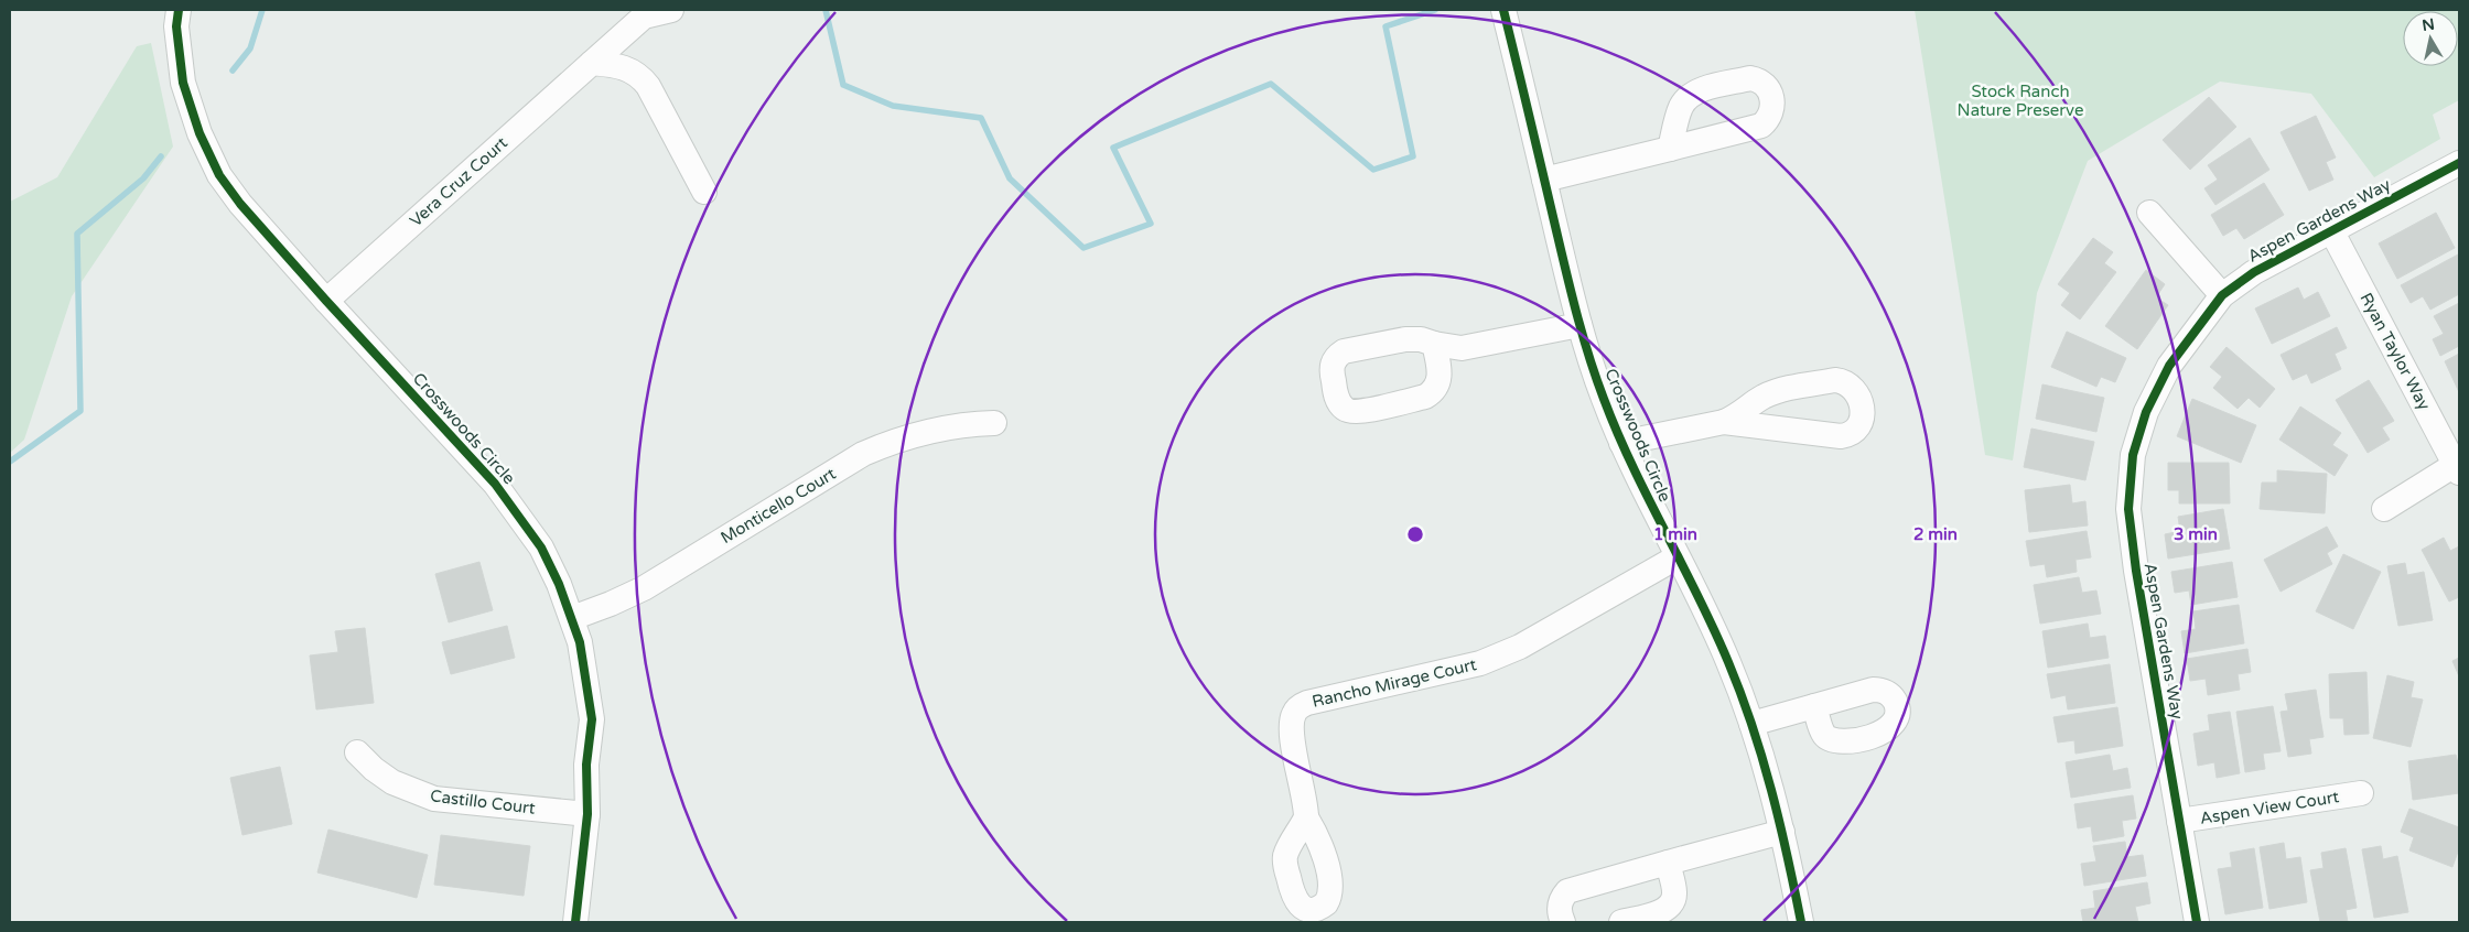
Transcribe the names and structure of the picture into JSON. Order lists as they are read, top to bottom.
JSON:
{
  "streets": {
    "street": [
      "Vera Cruz Court",
      "Aspen Gardens Way",
      "Ryan Taylor Way",
      "Crosswoods Circle",
      "Monticello Court",
      "Rancho Mirage Court",
      "Castillo Court",
      "Aspen View Court"
    ]
  },
  "crossings": [
    ["Vera Cruz Court", "Crosswoods Circle"],
    ["Aspen Gardens Way", "Ryan Taylor Way"],
    ["Aspen Gardens Way", "Aspen View Court"],
    ["Crosswoods Circle", "Monticello Court"],
    ["Crosswoods Circle", "Rancho Mirage Court"],
    ["Crosswoods Circle", "Castillo Court"]
  ],
  "parks": ["Stock Ranch Nature Preserve"],
  "north": "top",
  "rings": ["1 min", "2 min", "3 min"]
}
